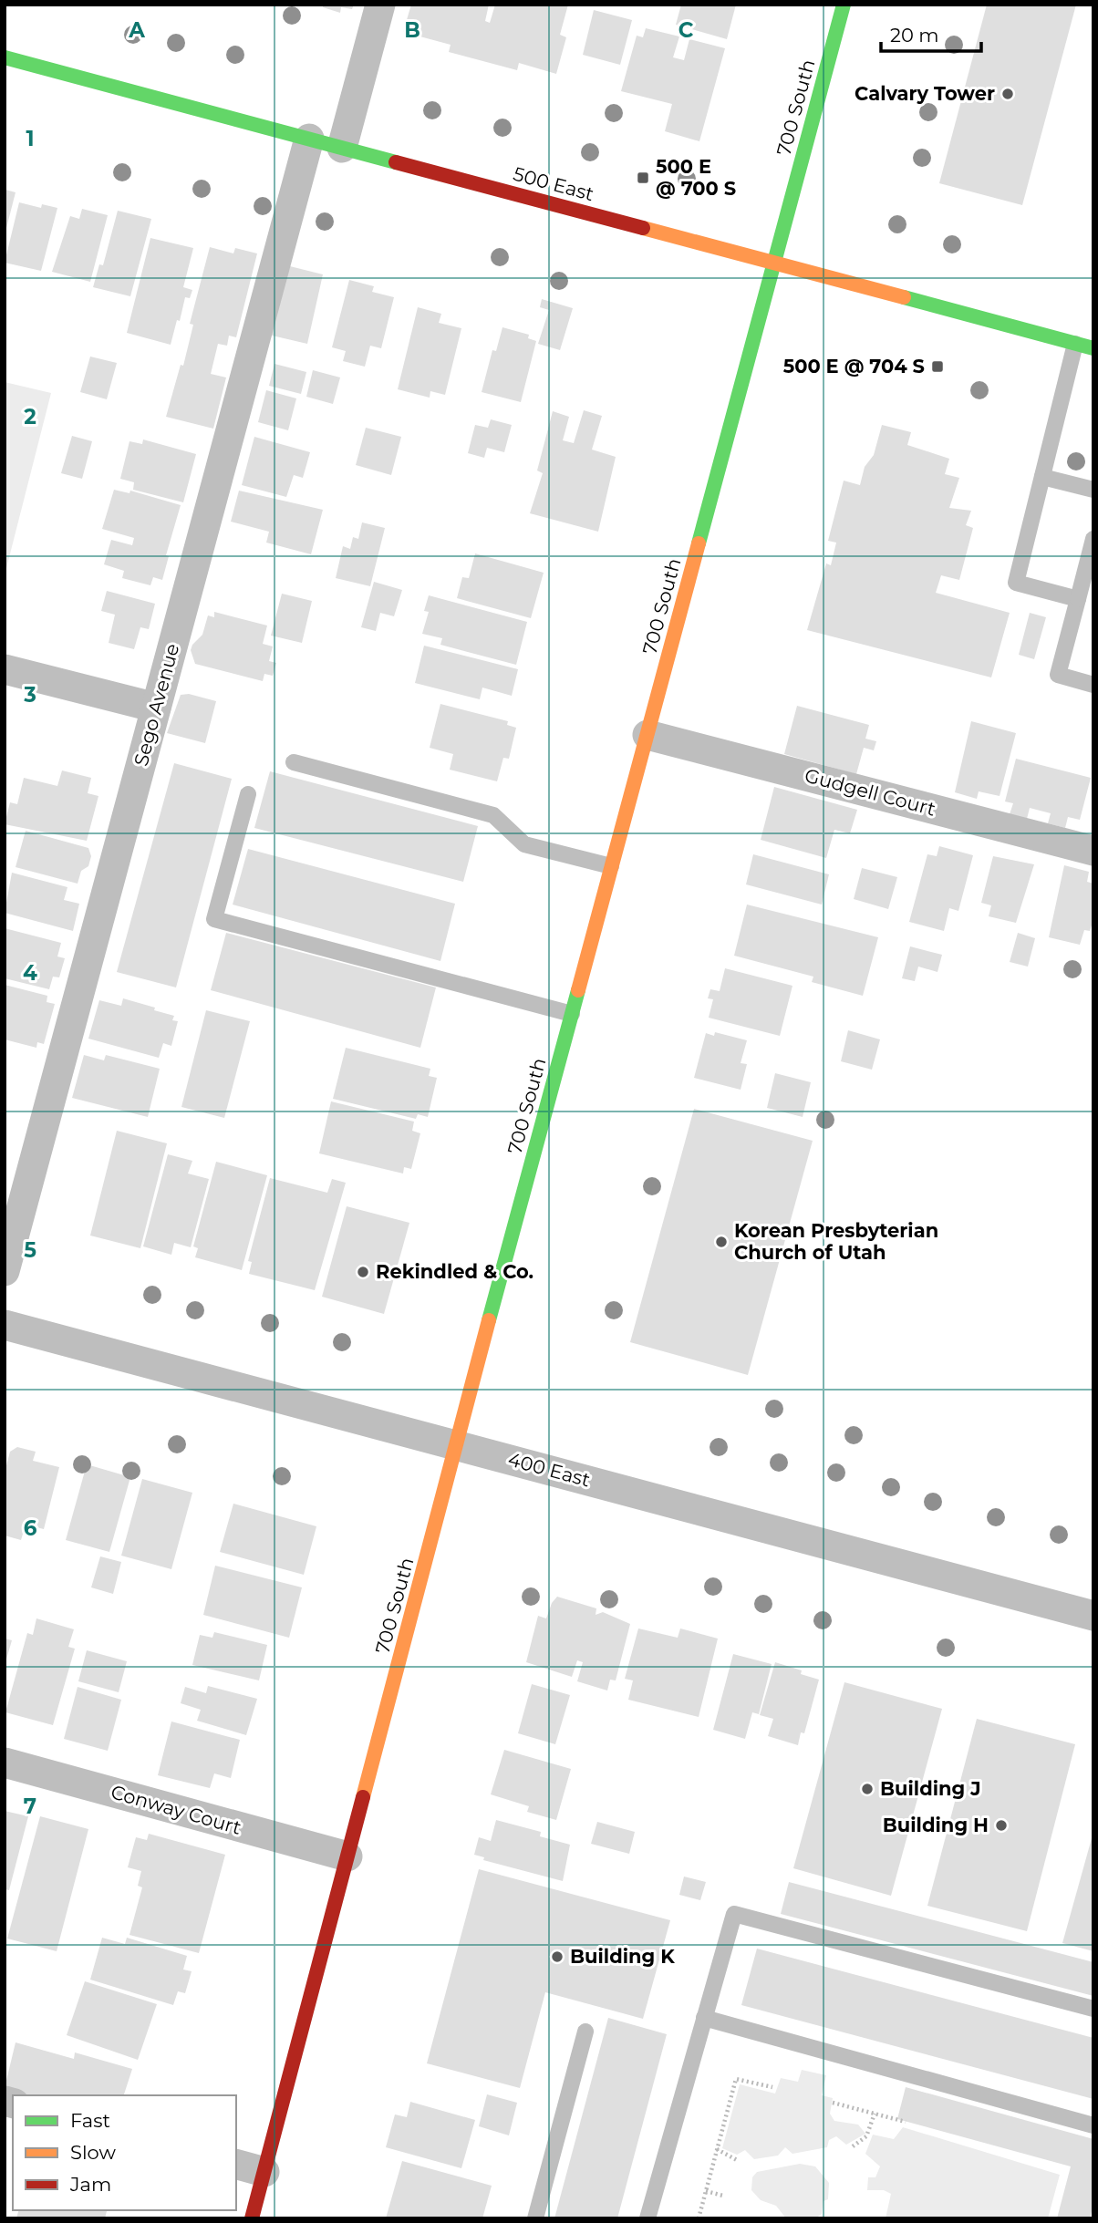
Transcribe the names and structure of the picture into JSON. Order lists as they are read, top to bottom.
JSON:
{
  "streets": {
    "street": [
      "700 South",
      "500 East",
      "Sego Avenue",
      "Gudgell Court",
      "400 East",
      "Conway Court"
    ]
  },
  "crossings": [
    ["700 South", "500 East"],
    ["700 South", "Gudgell Court"],
    ["700 South", "400 East"],
    ["700 South", "Conway Court"],
    ["500 East", "Sego Avenue"]
  ],
  "places": {
    "other": [
      "Calvary Tower",
      "Korean Presbyterian Church of Utah",
      "Rekindled & Co.",
      "Building J",
      "Building H",
      "Building K"
    ],
    "transit": ["500 E @ 700 S", "500 E @ 704 S"]
  },
  "legend": ["Fast", "Slow", "Jam"],
  "scale_bar": "20 m",
  "grid": {
    "columns": ["A", "B", "C"],
    "rows": [
      "1",
      "2",
      "3",
      "4",
      "5",
      "6",
      "7"
    ]
  }
}
